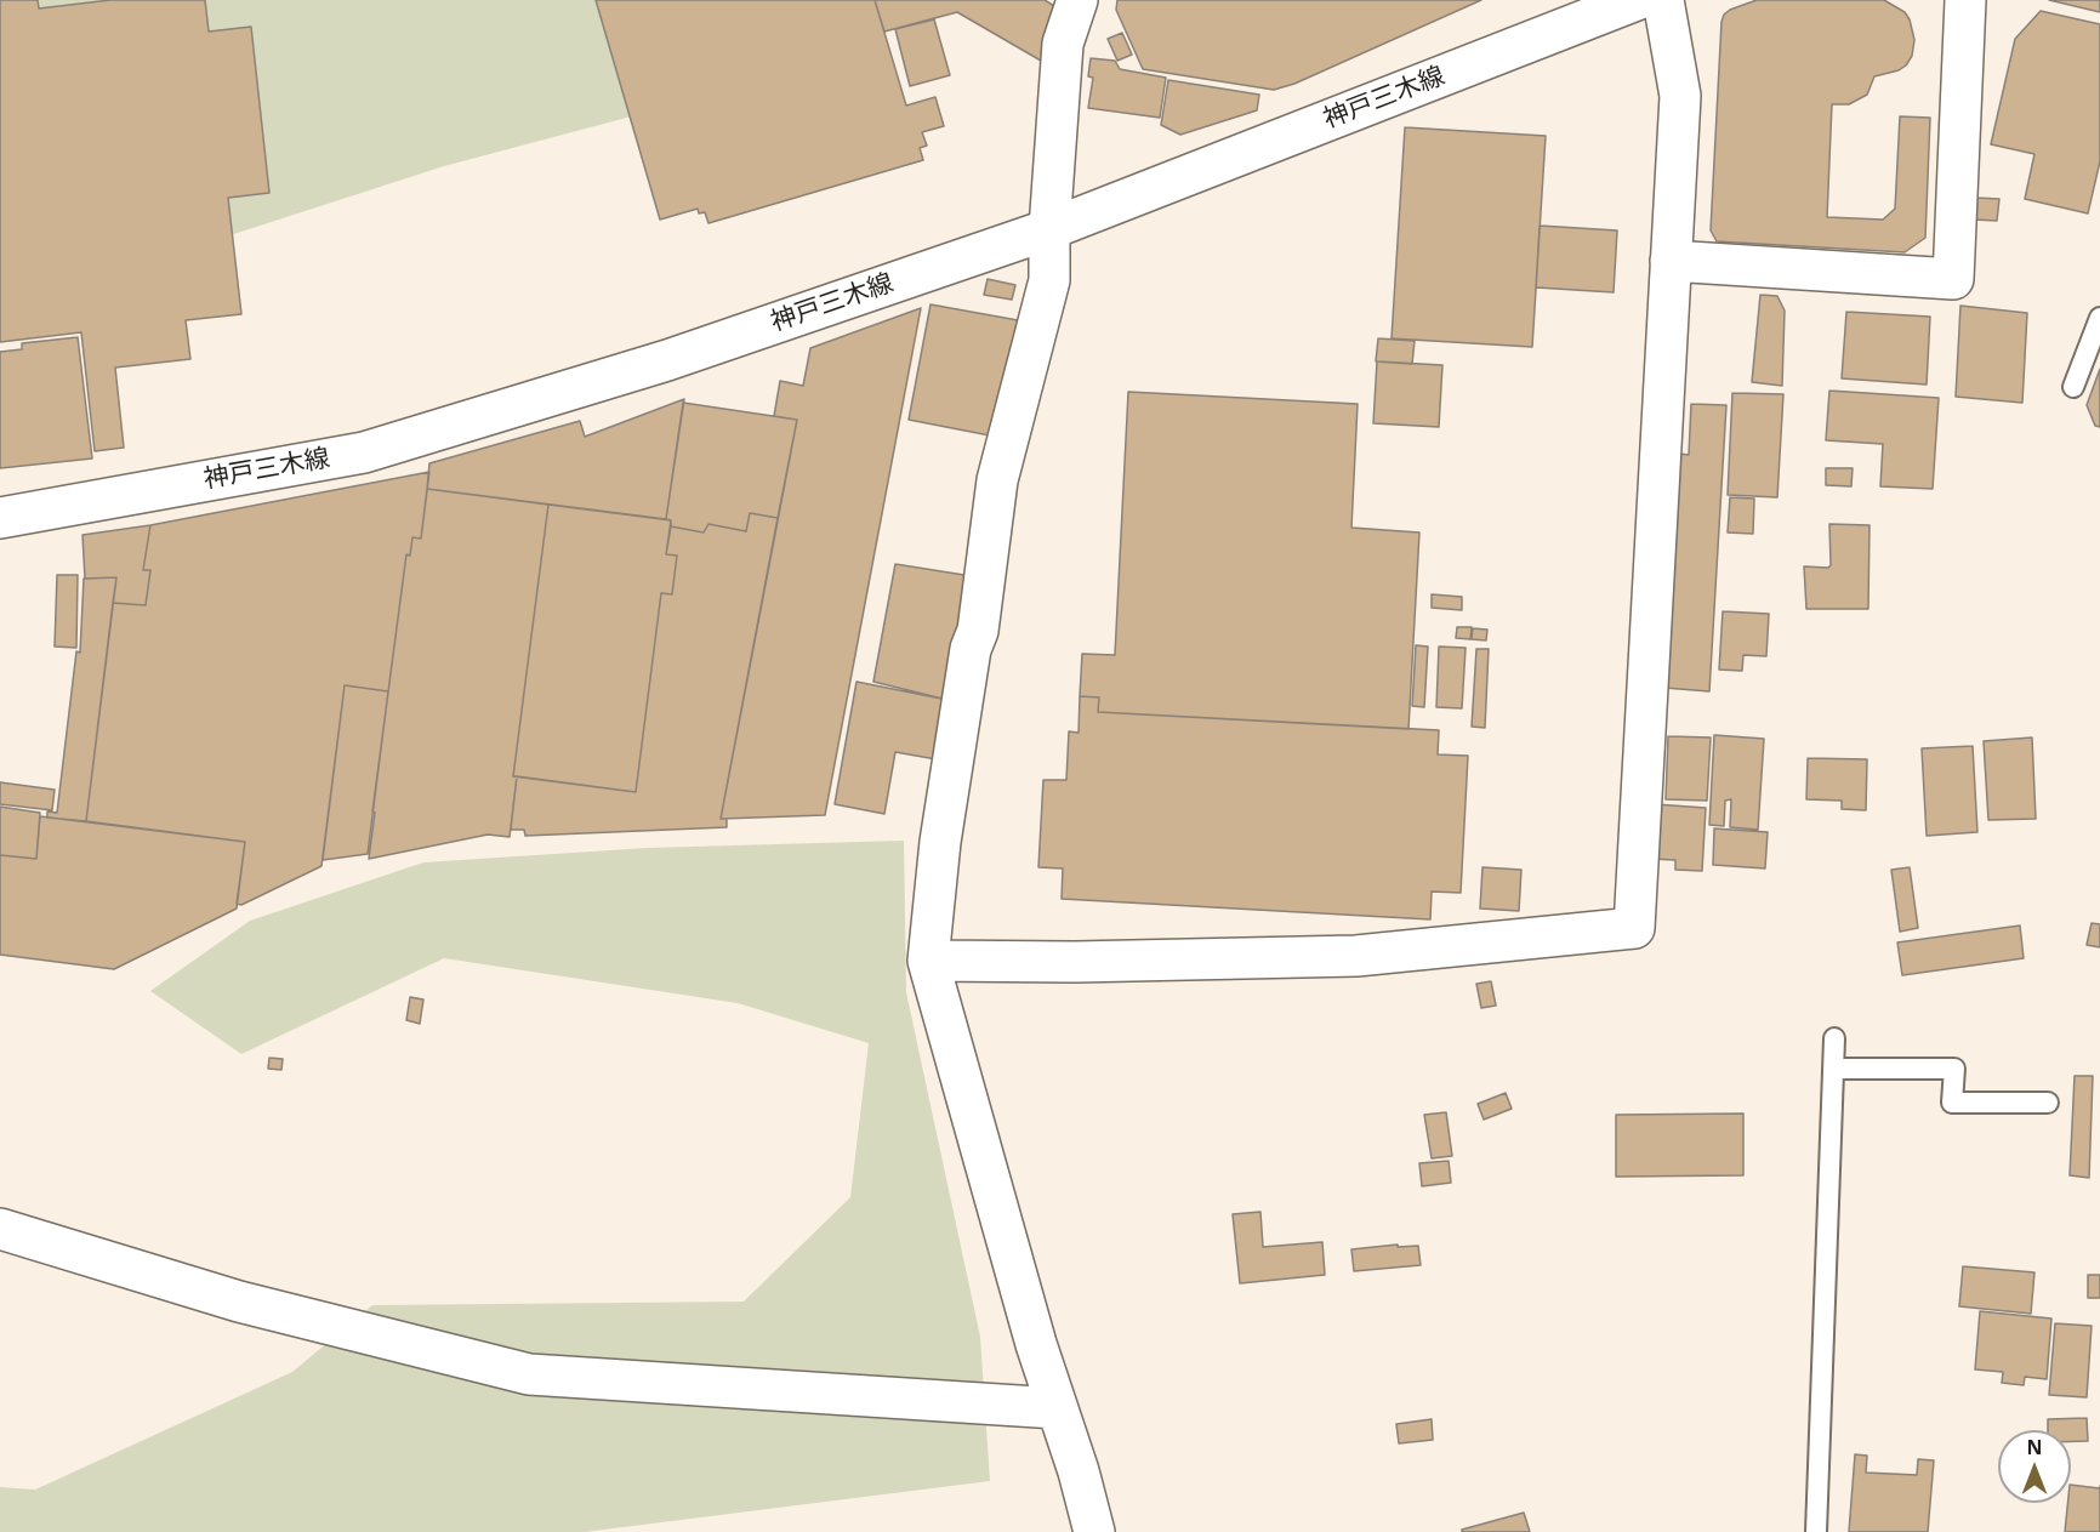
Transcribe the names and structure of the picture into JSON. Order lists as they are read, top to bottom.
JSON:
{
  "streets": {
    "street": ["神戸三木線"]
  },
  "north": "top"
}
